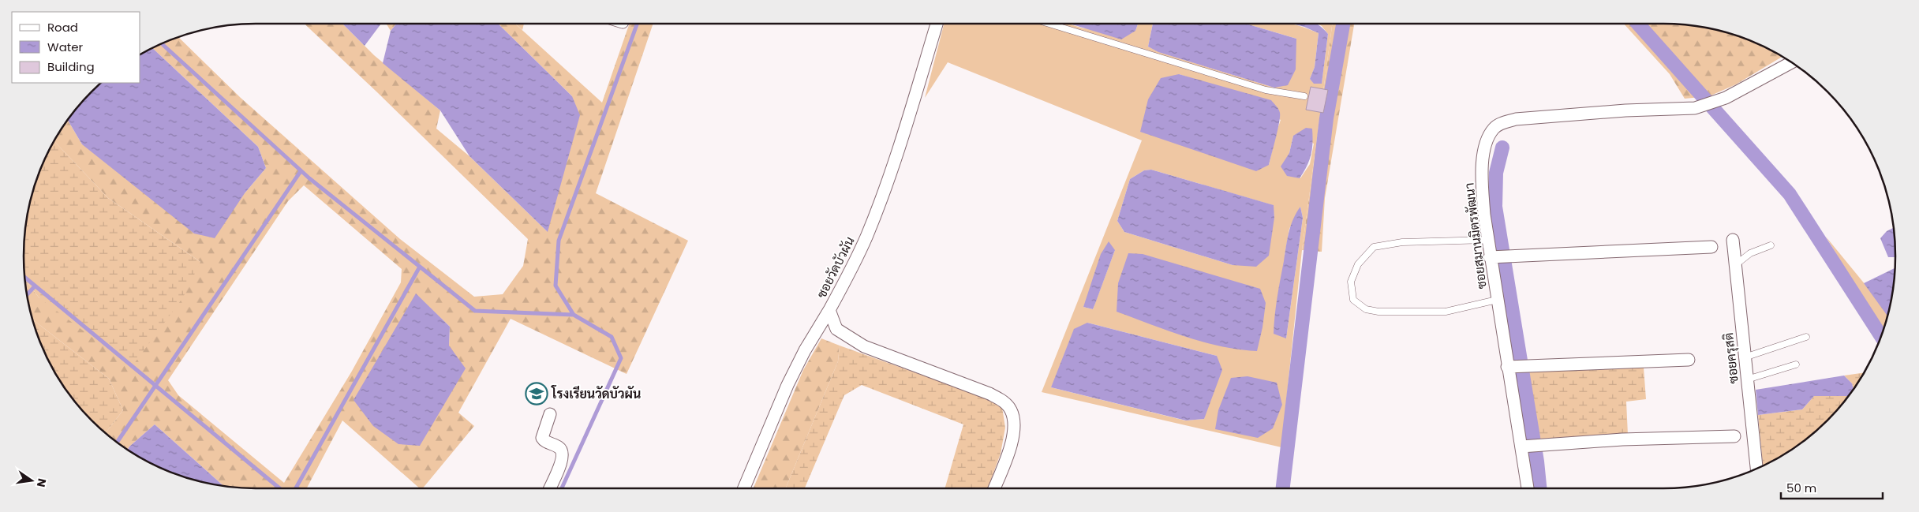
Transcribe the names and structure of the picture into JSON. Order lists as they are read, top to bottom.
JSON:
{
  "streets": {
    "street": ["ซอยสมานมิตรพัฒนา", "ซอยวัดบัวผัน", "ซอยครุสติ"]
  },
  "places": {
    "school or university": ["โรงเรียนวัดบัวผัน"]
  },
  "legend": ["Road", "Water", "Building"],
  "scale_bar": "50 m",
  "north": "right"
}
